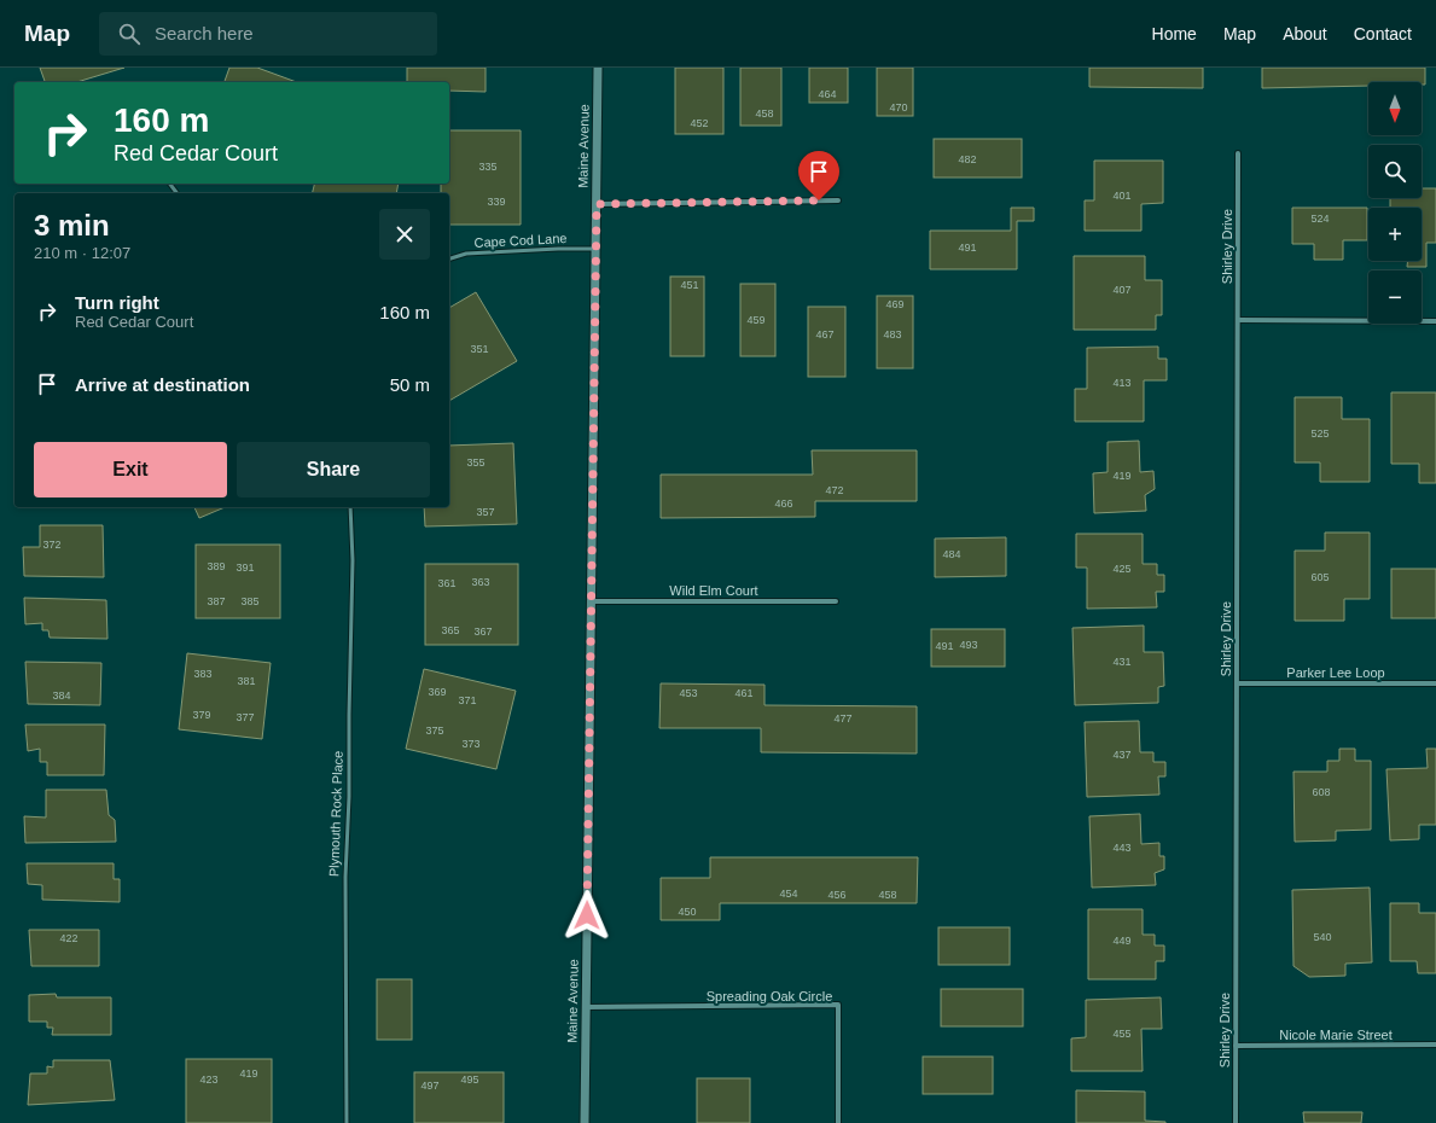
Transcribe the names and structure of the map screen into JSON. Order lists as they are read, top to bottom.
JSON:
{
  "streets": {
    "street": [
      "Maine Avenue",
      "Shirley Drive",
      "Wild Elm Court",
      "Parker Lee Loop",
      "Spreading Oak Circle",
      "Nicole Marie Street"
    ],
    "lane": ["Cape Cod Lane", "Plymouth Rock Place"]
  },
  "crossings": [
    ["Maine Avenue", "Cape Cod Lane"],
    ["Maine Avenue", "Wild Elm Court"],
    ["Maine Avenue", "Spreading Oak Circle"],
    ["Shirley Drive", "Parker Lee Loop"],
    ["Shirley Drive", "Nicole Marie Street"]
  ],
  "house_numbers": [
    "464",
    "470",
    "458",
    "452",
    "482",
    "335",
    "401",
    "339",
    "524",
    "491",
    "451",
    "407",
    "469",
    "459",
    "467",
    "483",
    "351",
    "413",
    "525",
    "355",
    "419",
    "472",
    "466",
    "357",
    "372",
    "484",
    "389",
    "391",
    "425",
    "605",
    "363",
    "361",
    "387",
    "385",
    "365",
    "367",
    "493",
    "491",
    "431",
    "383",
    "381",
    "369",
    "453",
    "461",
    "384",
    "371",
    "379",
    "377",
    "477",
    "375",
    "373",
    "437",
    "608",
    "443",
    "454",
    "456",
    "458",
    "450",
    "540",
    "422",
    "449",
    "455",
    "419",
    "423",
    "495",
    "497"
  ],
  "north": "bottom",
  "page": {
    "header": "Map",
    "search": "Search here",
    "nav": [
      "Home",
      "Map",
      "About",
      "Contact"
    ],
    "map_buttons": ["+", "−"],
    "turn": ["160 m", "Red Cedar Court"],
    "heading": ["3 min", "210 m · 12:07"],
    "list": [
      {
        "name": "Turn right",
        "note": "Red Cedar Court",
        "value": "160 m"
      },
      {
        "name": "Arrive at destination",
        "value": "50 m"
      }
    ],
    "buttons": ["Exit", "Share"]
  }
}
